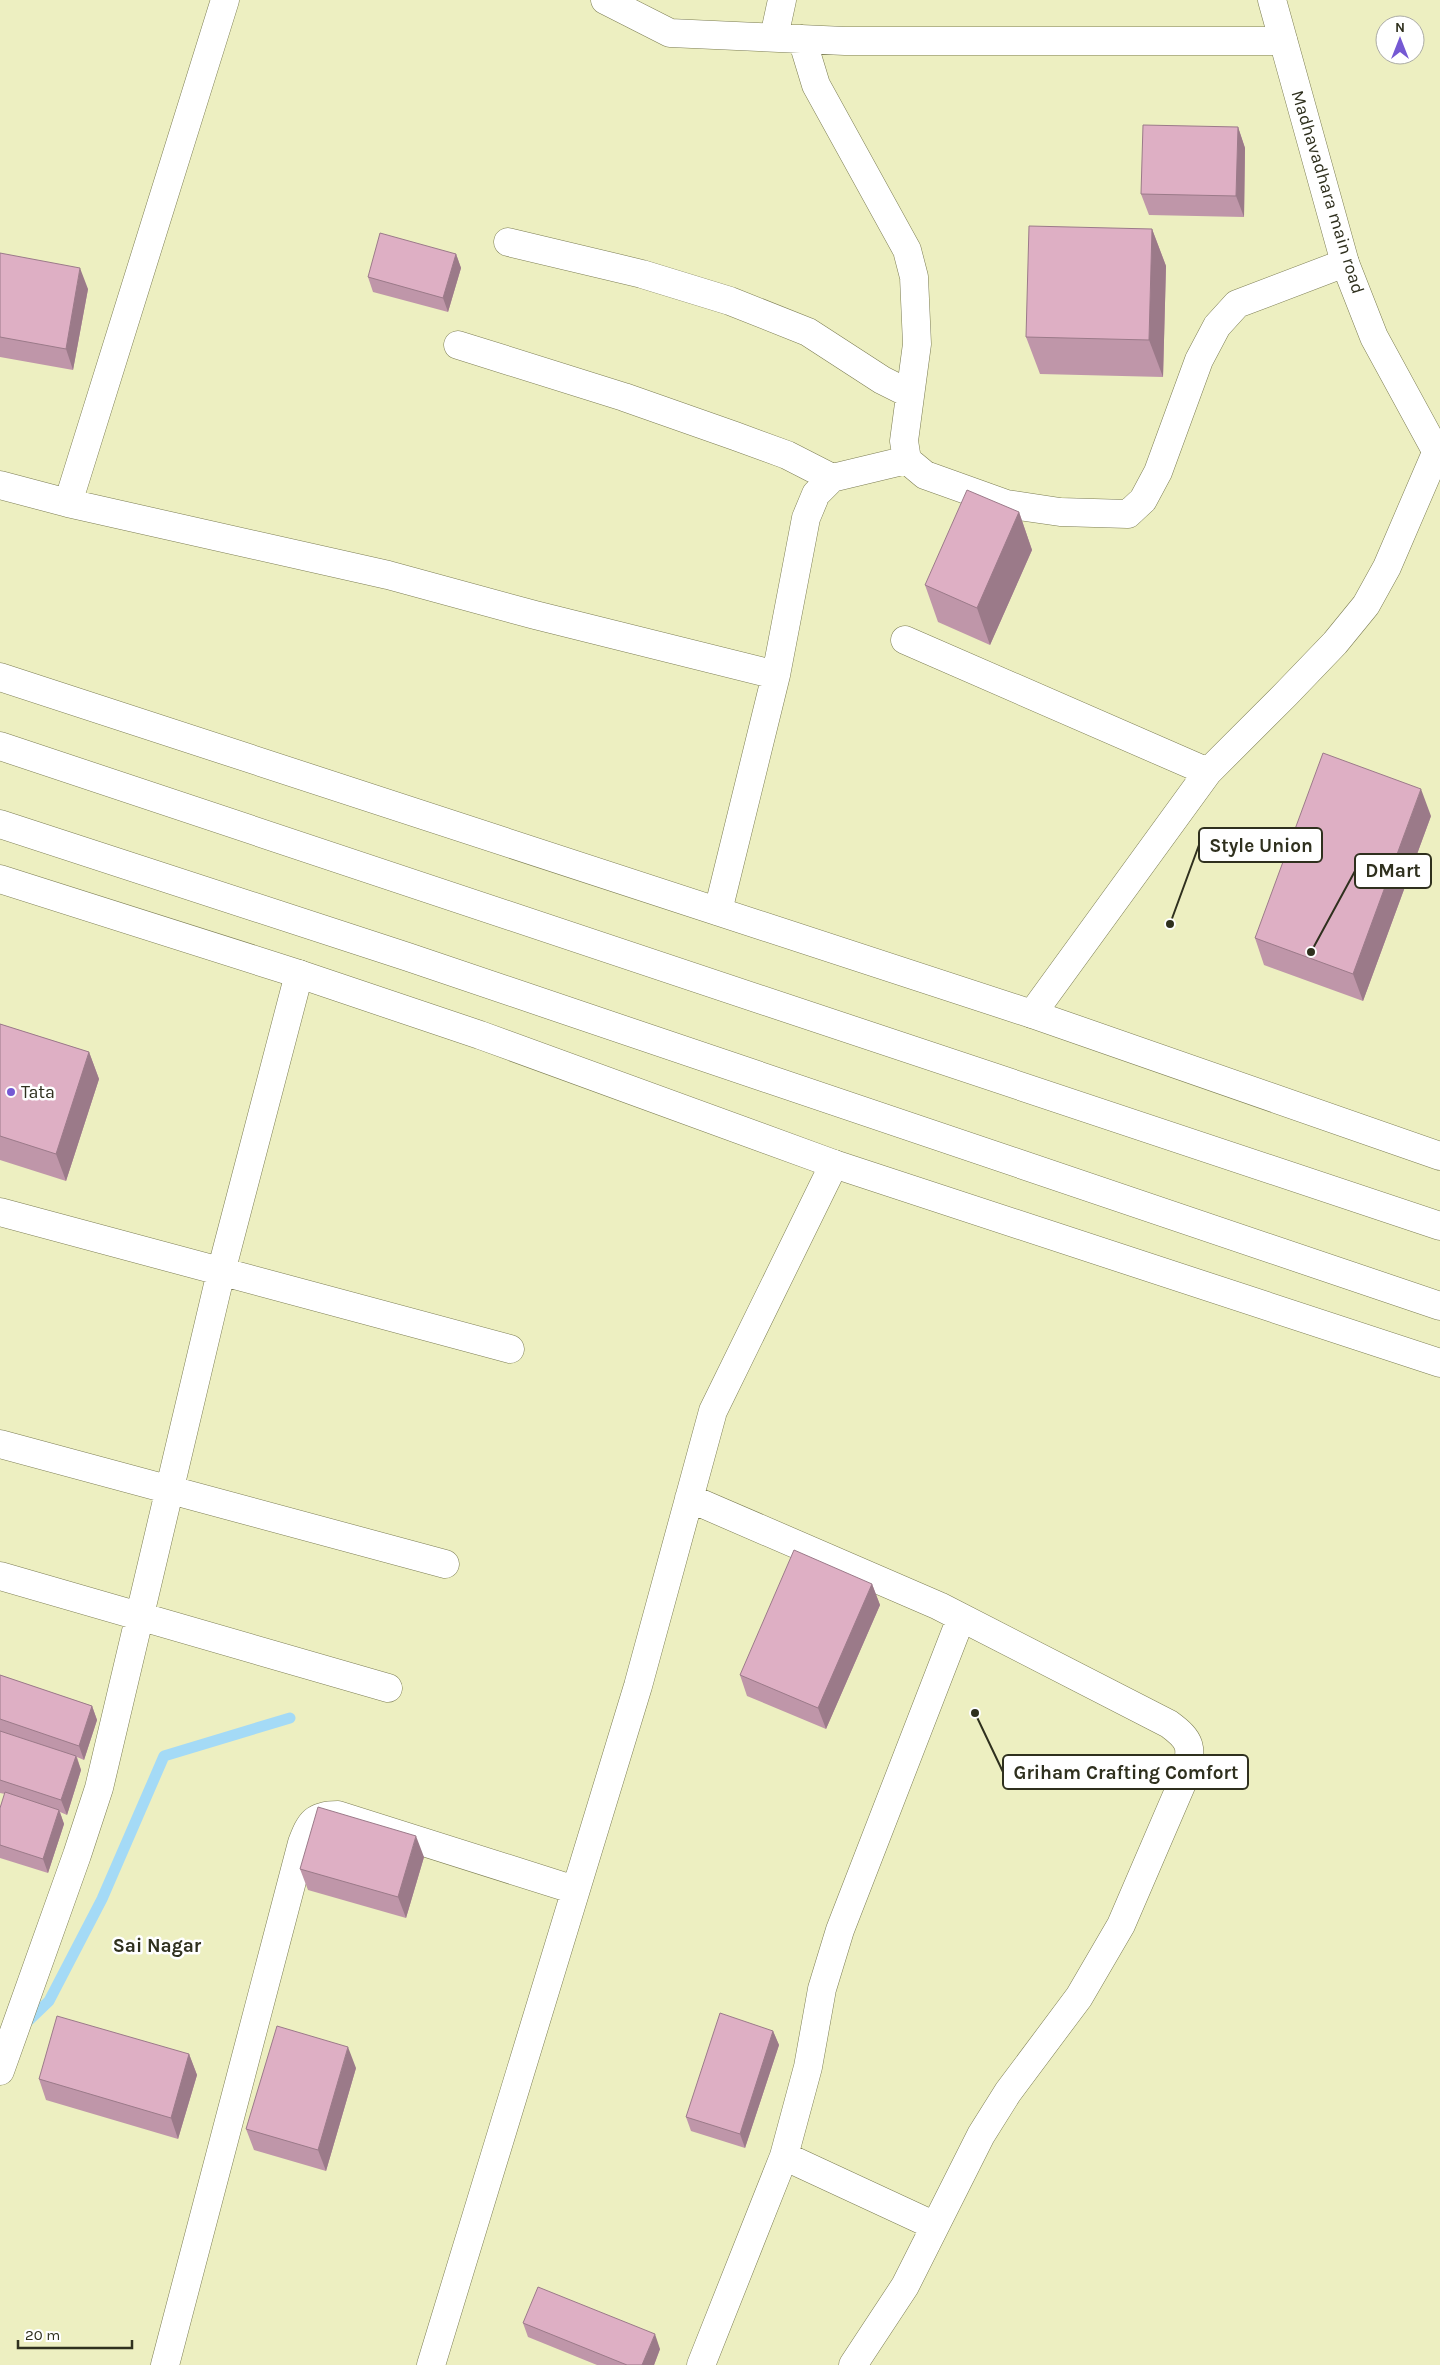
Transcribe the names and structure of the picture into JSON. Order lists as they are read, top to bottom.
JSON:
{
  "streets": {
    "street": ["Madhavadhara main road"]
  },
  "districts": ["Sai Nagar"],
  "places": [
    "Style Union",
    "DMart",
    "Tata",
    "Griham Crafting Comfort"
  ],
  "scale_bar": "20 m",
  "north": "top"
}
